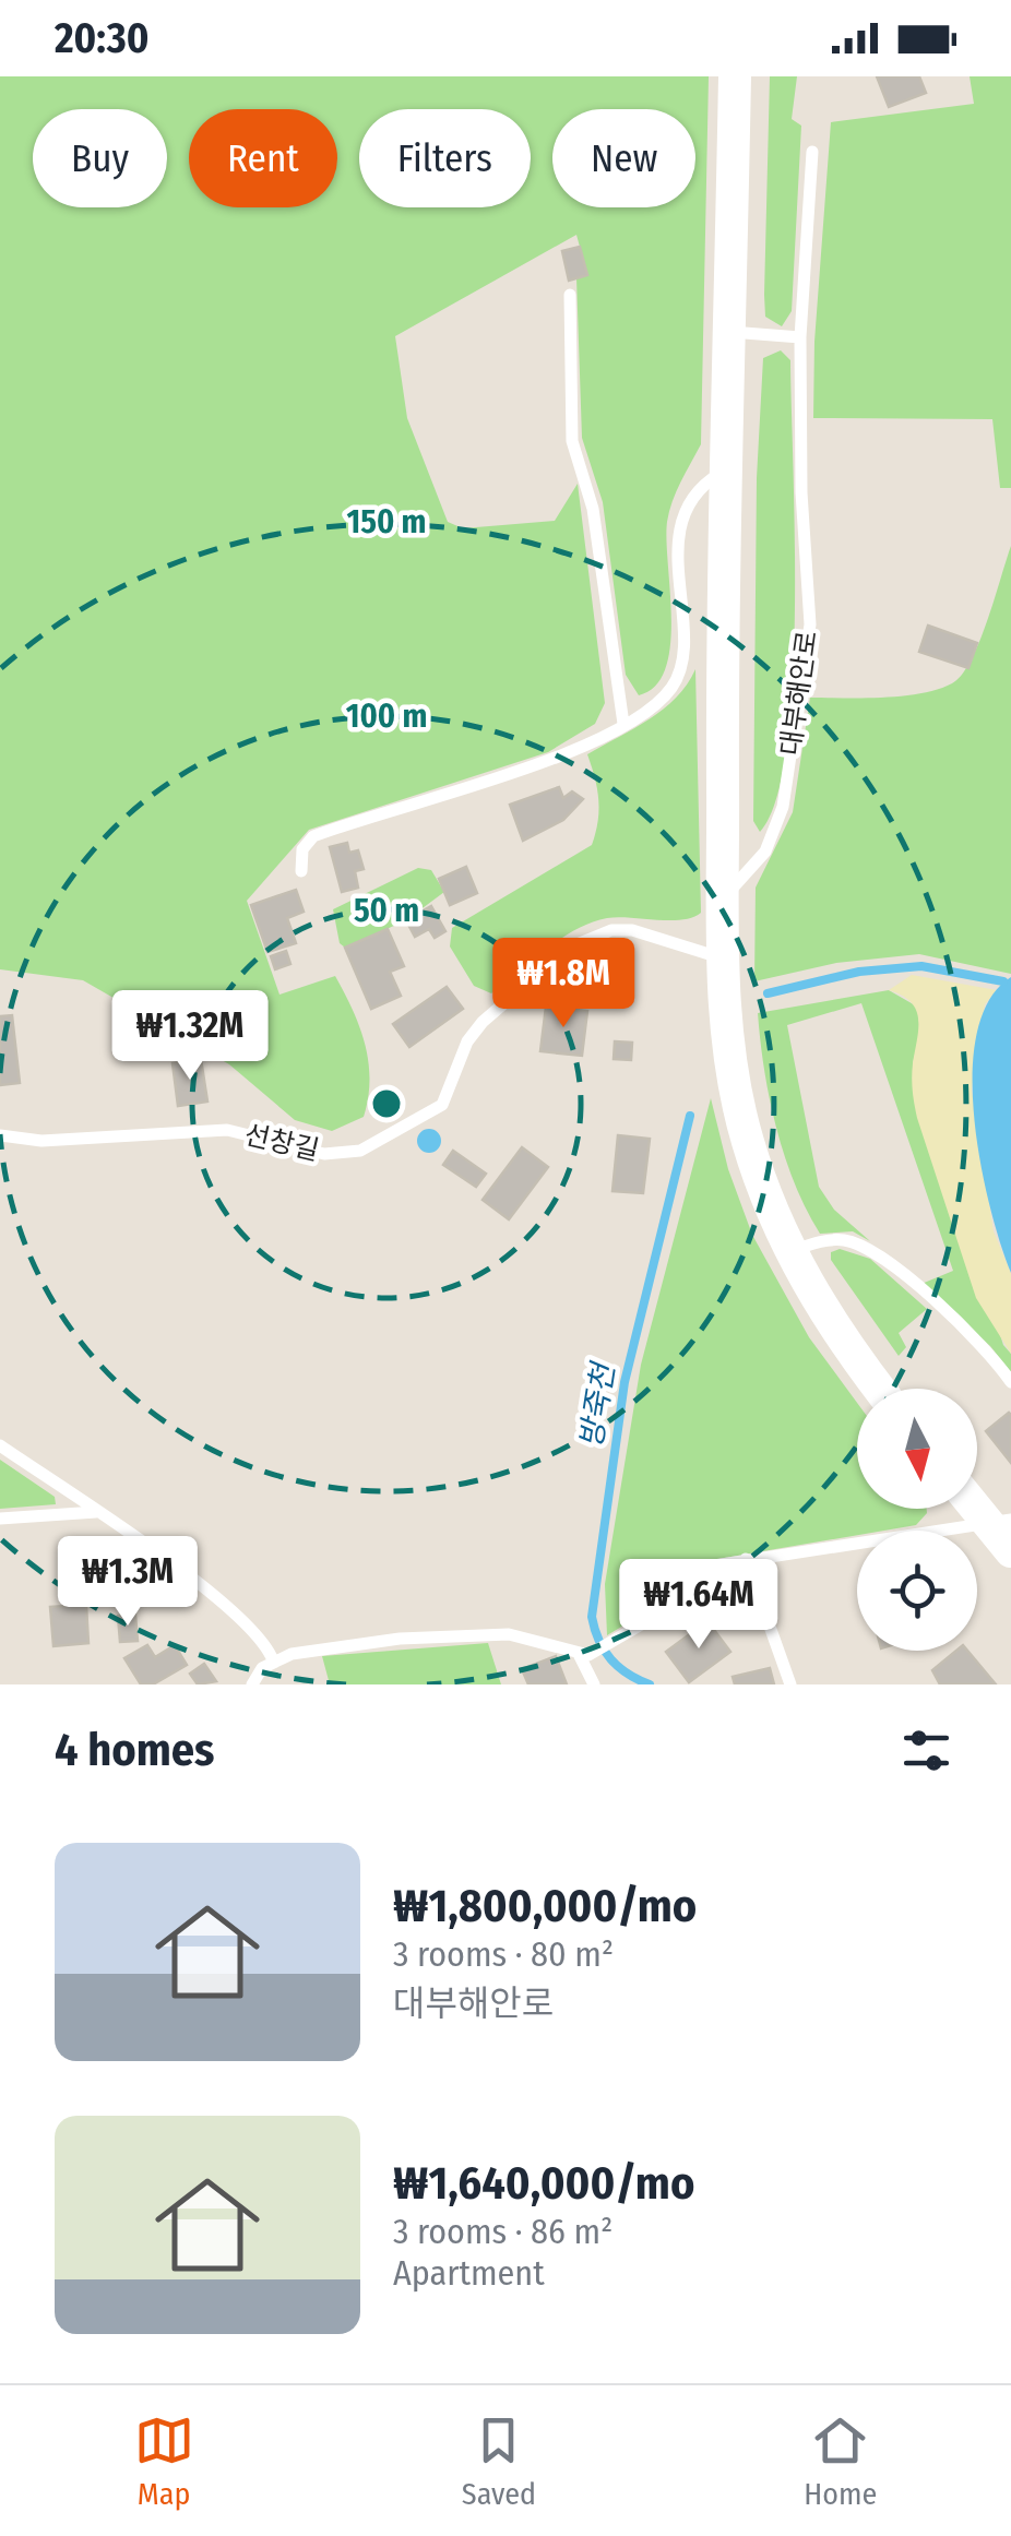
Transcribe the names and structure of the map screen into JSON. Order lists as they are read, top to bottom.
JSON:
{
  "streets": {
    "lane": ["대부해안로", "선창길"]
  },
  "water": ["방죽천"],
  "north": "bottom",
  "page": {
    "status": "20:30",
    "chip": [
      "Buy",
      "Rent",
      "Filters",
      "New"
    ],
    "price": [
      "₩1.8M",
      "₩1.32M",
      "₩1.3M",
      "₩1.64M"
    ],
    "heading": "4 homes",
    "list": [
      {
        "name": "₩1,800,000/mo",
        "note": "3 rooms · 80 m² · 대부해안로"
      },
      {
        "name": "₩1,640,000/mo",
        "note": "3 rooms · 86 m² · Apartment"
      }
    ],
    "tabs": ["Map", "Saved", "Home"]
  },
  "rings": ["150 m", "100 m", "50 m"]
}
